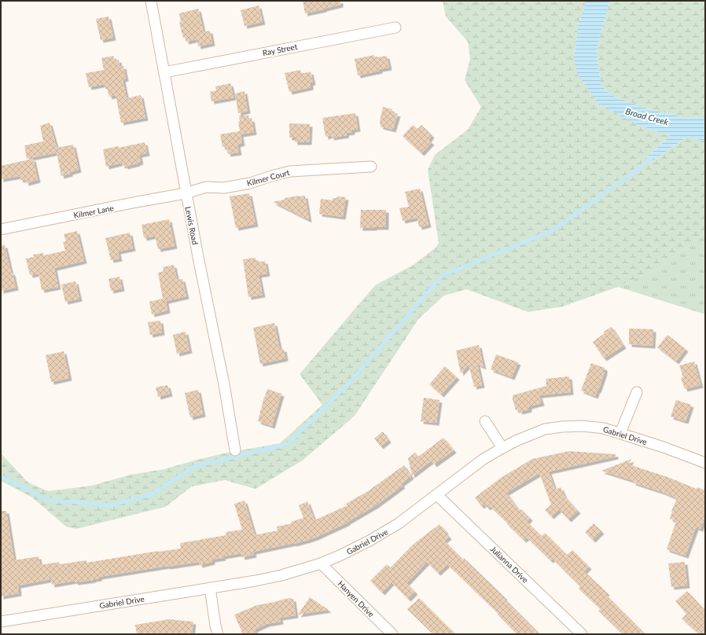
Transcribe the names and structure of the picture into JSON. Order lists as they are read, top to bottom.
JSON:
{
  "streets": {
    "street": [
      "Ray Street",
      "Kilmer Court",
      "Kilmer Lane",
      "Lewis Road",
      "Gabriel Drive",
      "Julianna Drive",
      "Hanyen Drive"
    ]
  },
  "crossings": [
    ["Ray Street", "Lewis Road"],
    ["Kilmer Court", "Kilmer Lane"],
    ["Kilmer Court", "Lewis Road"],
    ["Kilmer Lane", "Lewis Road"],
    ["Gabriel Drive", "Julianna Drive"],
    ["Gabriel Drive", "Hanyen Drive"]
  ],
  "water": ["Broad Creek"]
}
